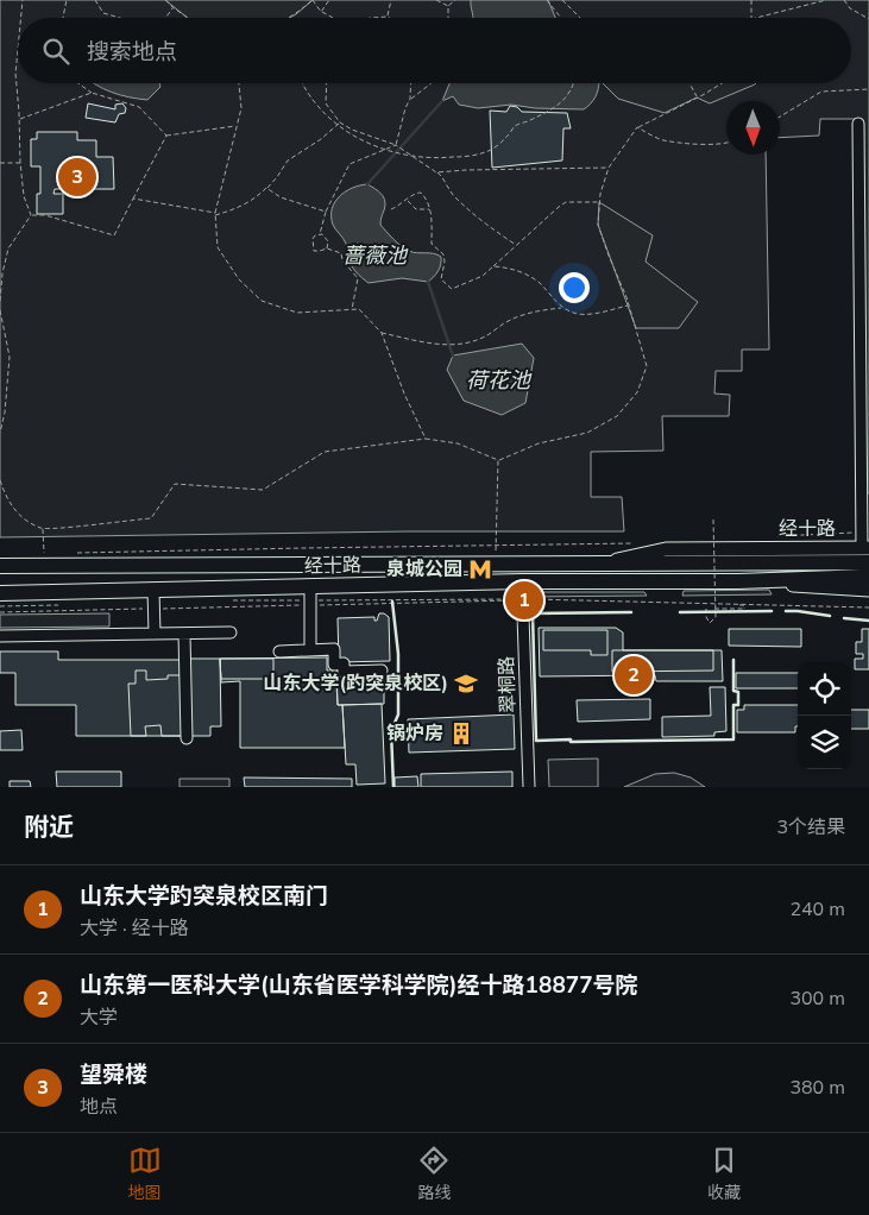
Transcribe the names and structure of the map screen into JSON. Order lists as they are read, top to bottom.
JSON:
{
  "streets": {
    "highway": ["经十路"],
    "street": ["翠桐路"]
  },
  "crossings": [
    ["经十路", "翠桐路"]
  ],
  "water": ["蔷薇池", "荷花池"],
  "places": {
    "metro station": ["泉城公园"],
    "school or university": ["山东大学(趵突泉校区)"],
    "building": ["锅炉房"]
  },
  "north": "bottom",
  "page": {
    "search": "搜索地点",
    "pins": ["3", "1", "2"],
    "heading": ["附近", "3个结果"],
    "list": [
      {
        "mark": "1",
        "name": "山东大学趵突泉校区南门",
        "note": "大学 · 经十路",
        "value": "240 m"
      },
      {
        "mark": "2",
        "name": "山东第一医科大学(山东省医学科学院)经十路18877号院",
        "note": "大学",
        "value": "300 m"
      },
      {
        "mark": "3",
        "name": "望舜楼",
        "note": "地点",
        "value": "380 m"
      }
    ],
    "nav": ["地图", "路线", "收藏"]
  }
}
